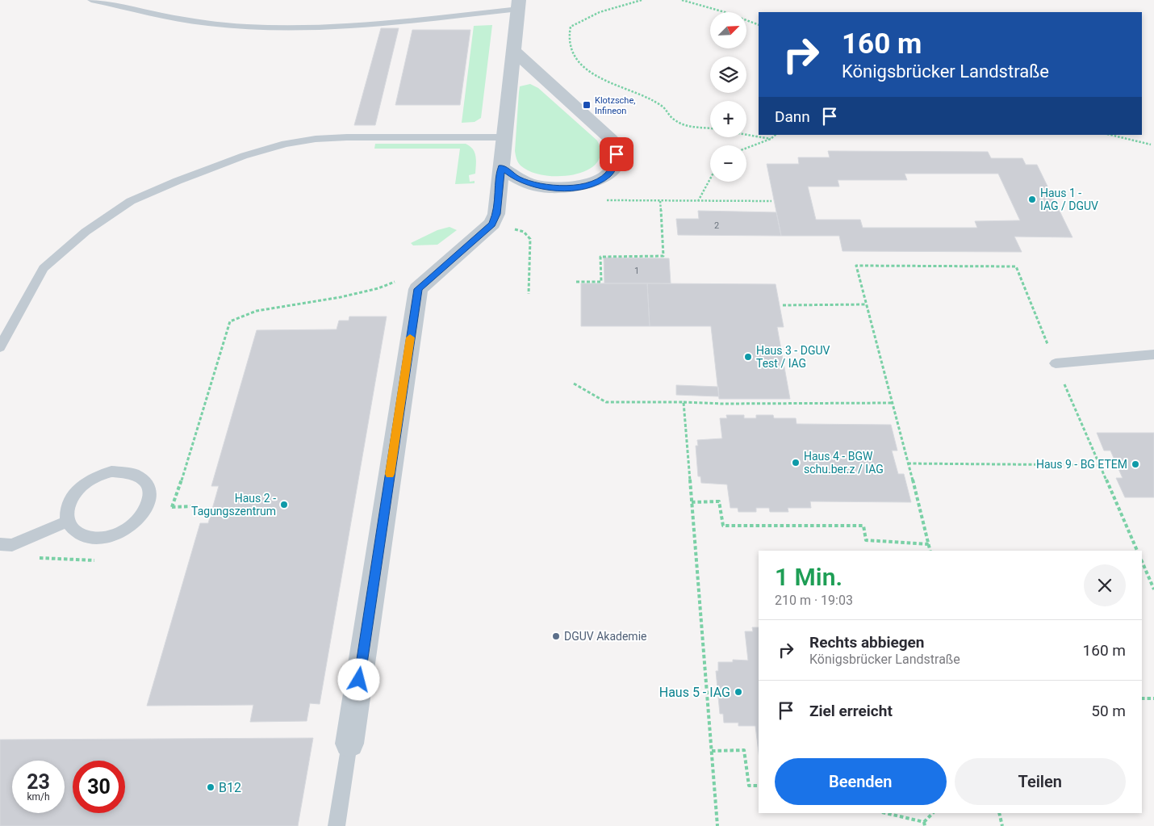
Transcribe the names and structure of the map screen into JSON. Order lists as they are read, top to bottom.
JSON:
{
  "places": {
    "transit": ["Klotzsche, Infineon"],
    "other": [
      "Haus 1 - IAG / DGUV",
      "Haus 3 - DGUV Test / IAG",
      "Haus 4 - BGW schu.ber.z / IAG",
      "Haus 9 - BG ETEM",
      "Haus 2 - Tagungszentrum",
      "DGUV Akademie",
      "Haus 5 - IAG",
      "B12"
    ]
  },
  "house_numbers": ["2", "1"],
  "north": "top right",
  "page": {
    "map_buttons": ["+", "−"],
    "turn": ["160 m", "Königsbrücker Landstraße"],
    "then": "Dann",
    "heading": ["1 Min.", "210 m · 19:03"],
    "list": [
      {
        "name": "Rechts abbiegen",
        "note": "Königsbrücker Landstraße",
        "value": "160 m"
      },
      {
        "name": "Ziel erreicht",
        "value": "50 m"
      }
    ],
    "buttons": ["Beenden", "Teilen"],
    "speed": "23 km/h",
    "limit": "30"
  }
}
